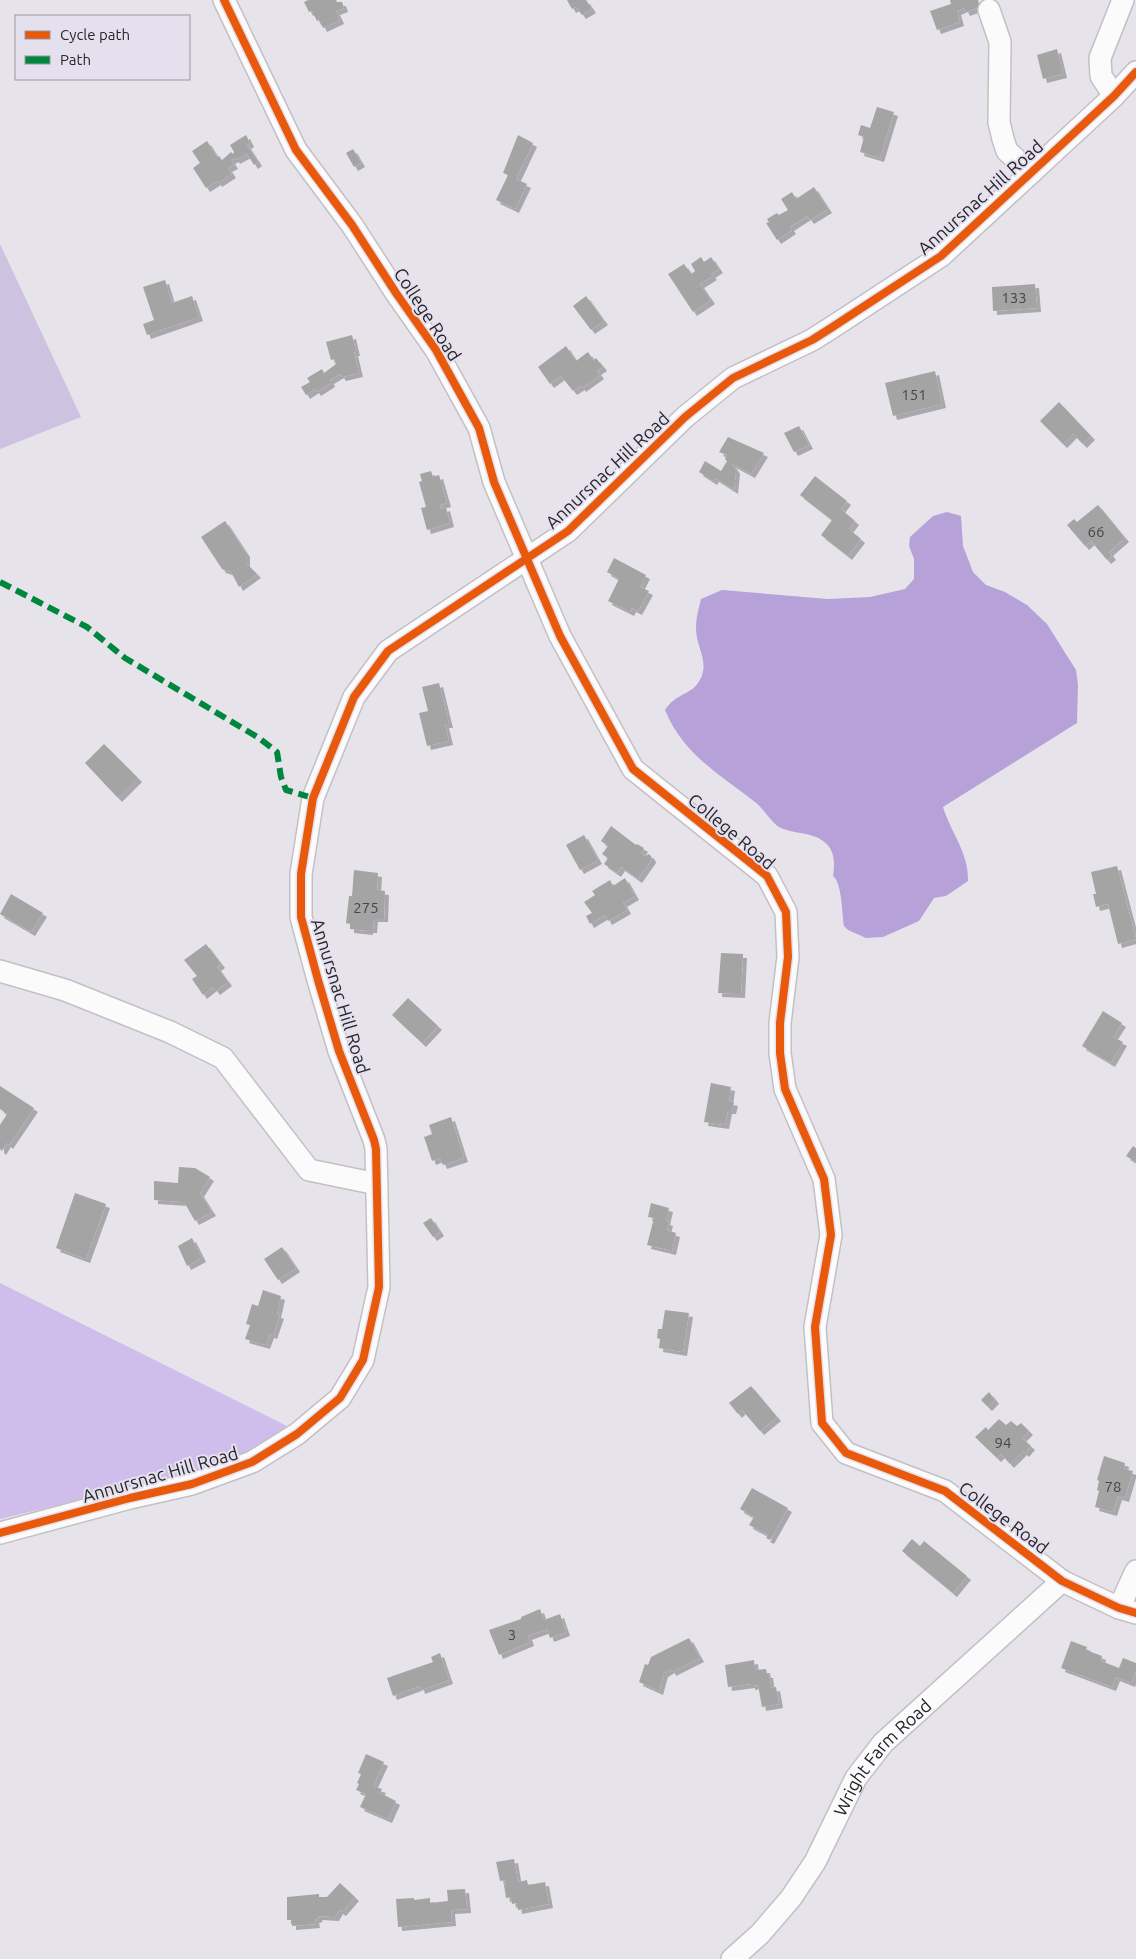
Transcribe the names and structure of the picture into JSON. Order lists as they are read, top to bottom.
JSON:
{
  "streets": {
    "street": ["Annursnac Hill Road", "College Road", "Wright Farm Road"]
  },
  "crossings": [
    ["Annursnac Hill Road", "College Road"],
    ["College Road", "Wright Farm Road"]
  ],
  "house_numbers": [
    "133",
    "151",
    "66",
    "275",
    "94",
    "78",
    "3"
  ],
  "legend": ["Cycle path", "Path"]
}
